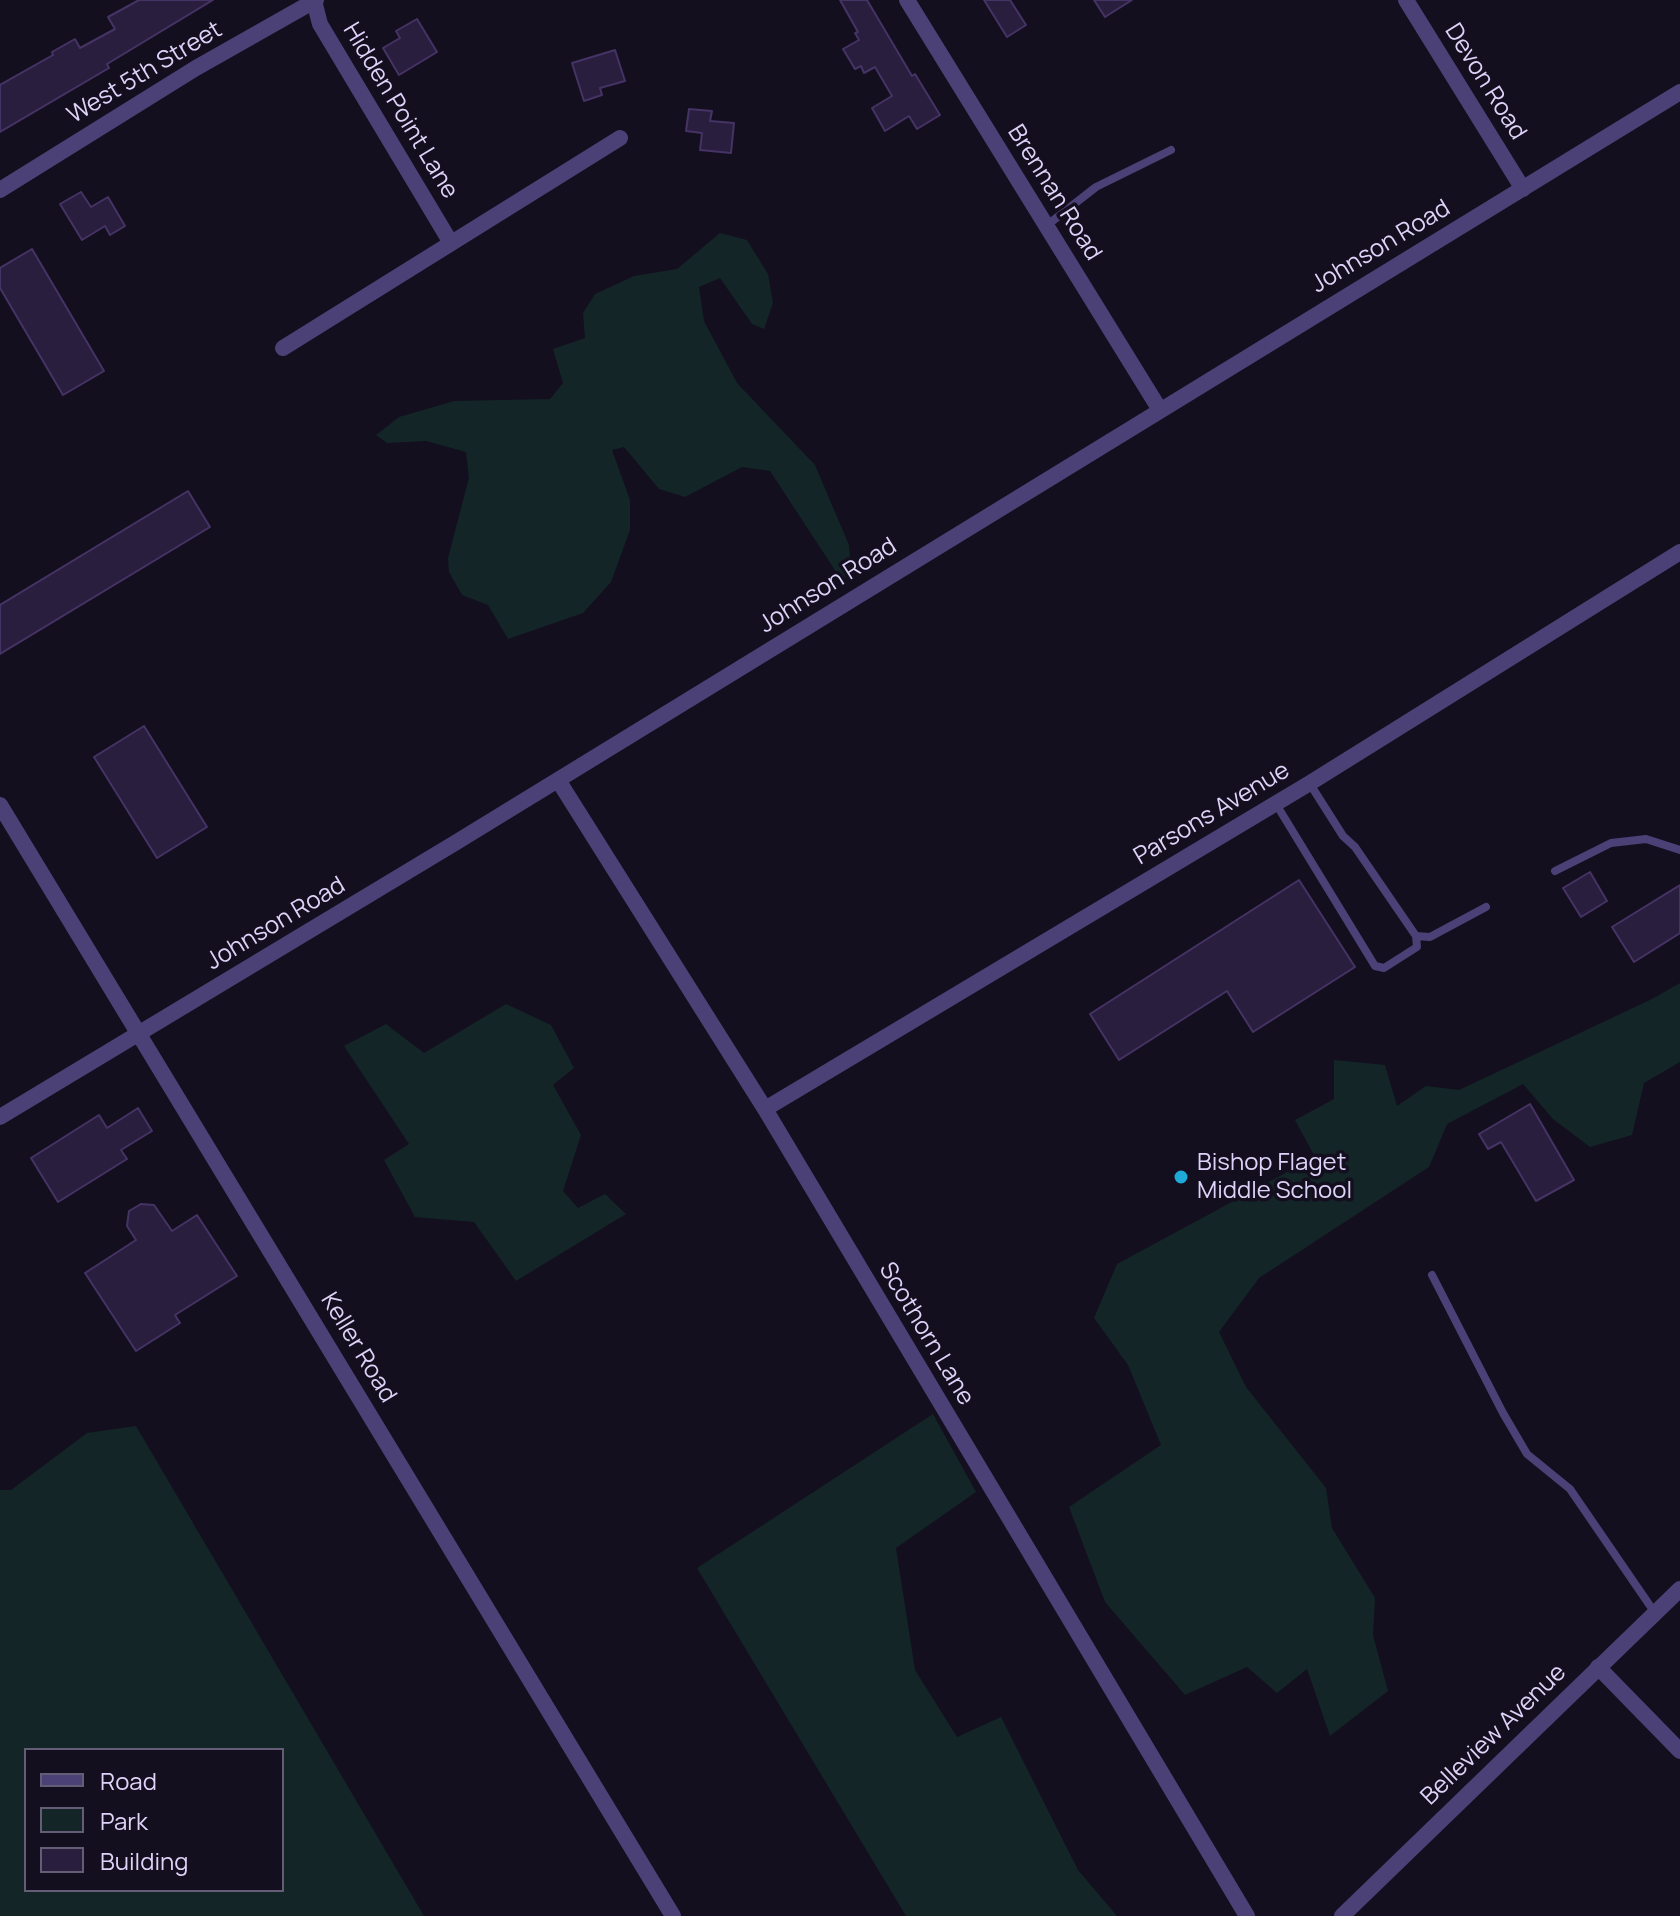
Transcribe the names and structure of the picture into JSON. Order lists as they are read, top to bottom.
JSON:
{
  "streets": {
    "street": [
      "West 5th Street",
      "Devon Road",
      "Hidden Point Lane",
      "Brennan Road",
      "Johnson Road",
      "Parsons Avenue",
      "Scothorn Lane",
      "Keller Road",
      "Belleview Avenue"
    ]
  },
  "crossings": [
    ["West 5th Street", "Hidden Point Lane"],
    ["Devon Road", "Johnson Road"],
    ["Brennan Road", "Johnson Road"],
    ["Johnson Road", "Scothorn Lane"],
    ["Johnson Road", "Keller Road"],
    ["Parsons Avenue", "Scothorn Lane"]
  ],
  "places": ["Bishop Flaget Middle School"],
  "legend": ["Road", "Park", "Building"]
}
